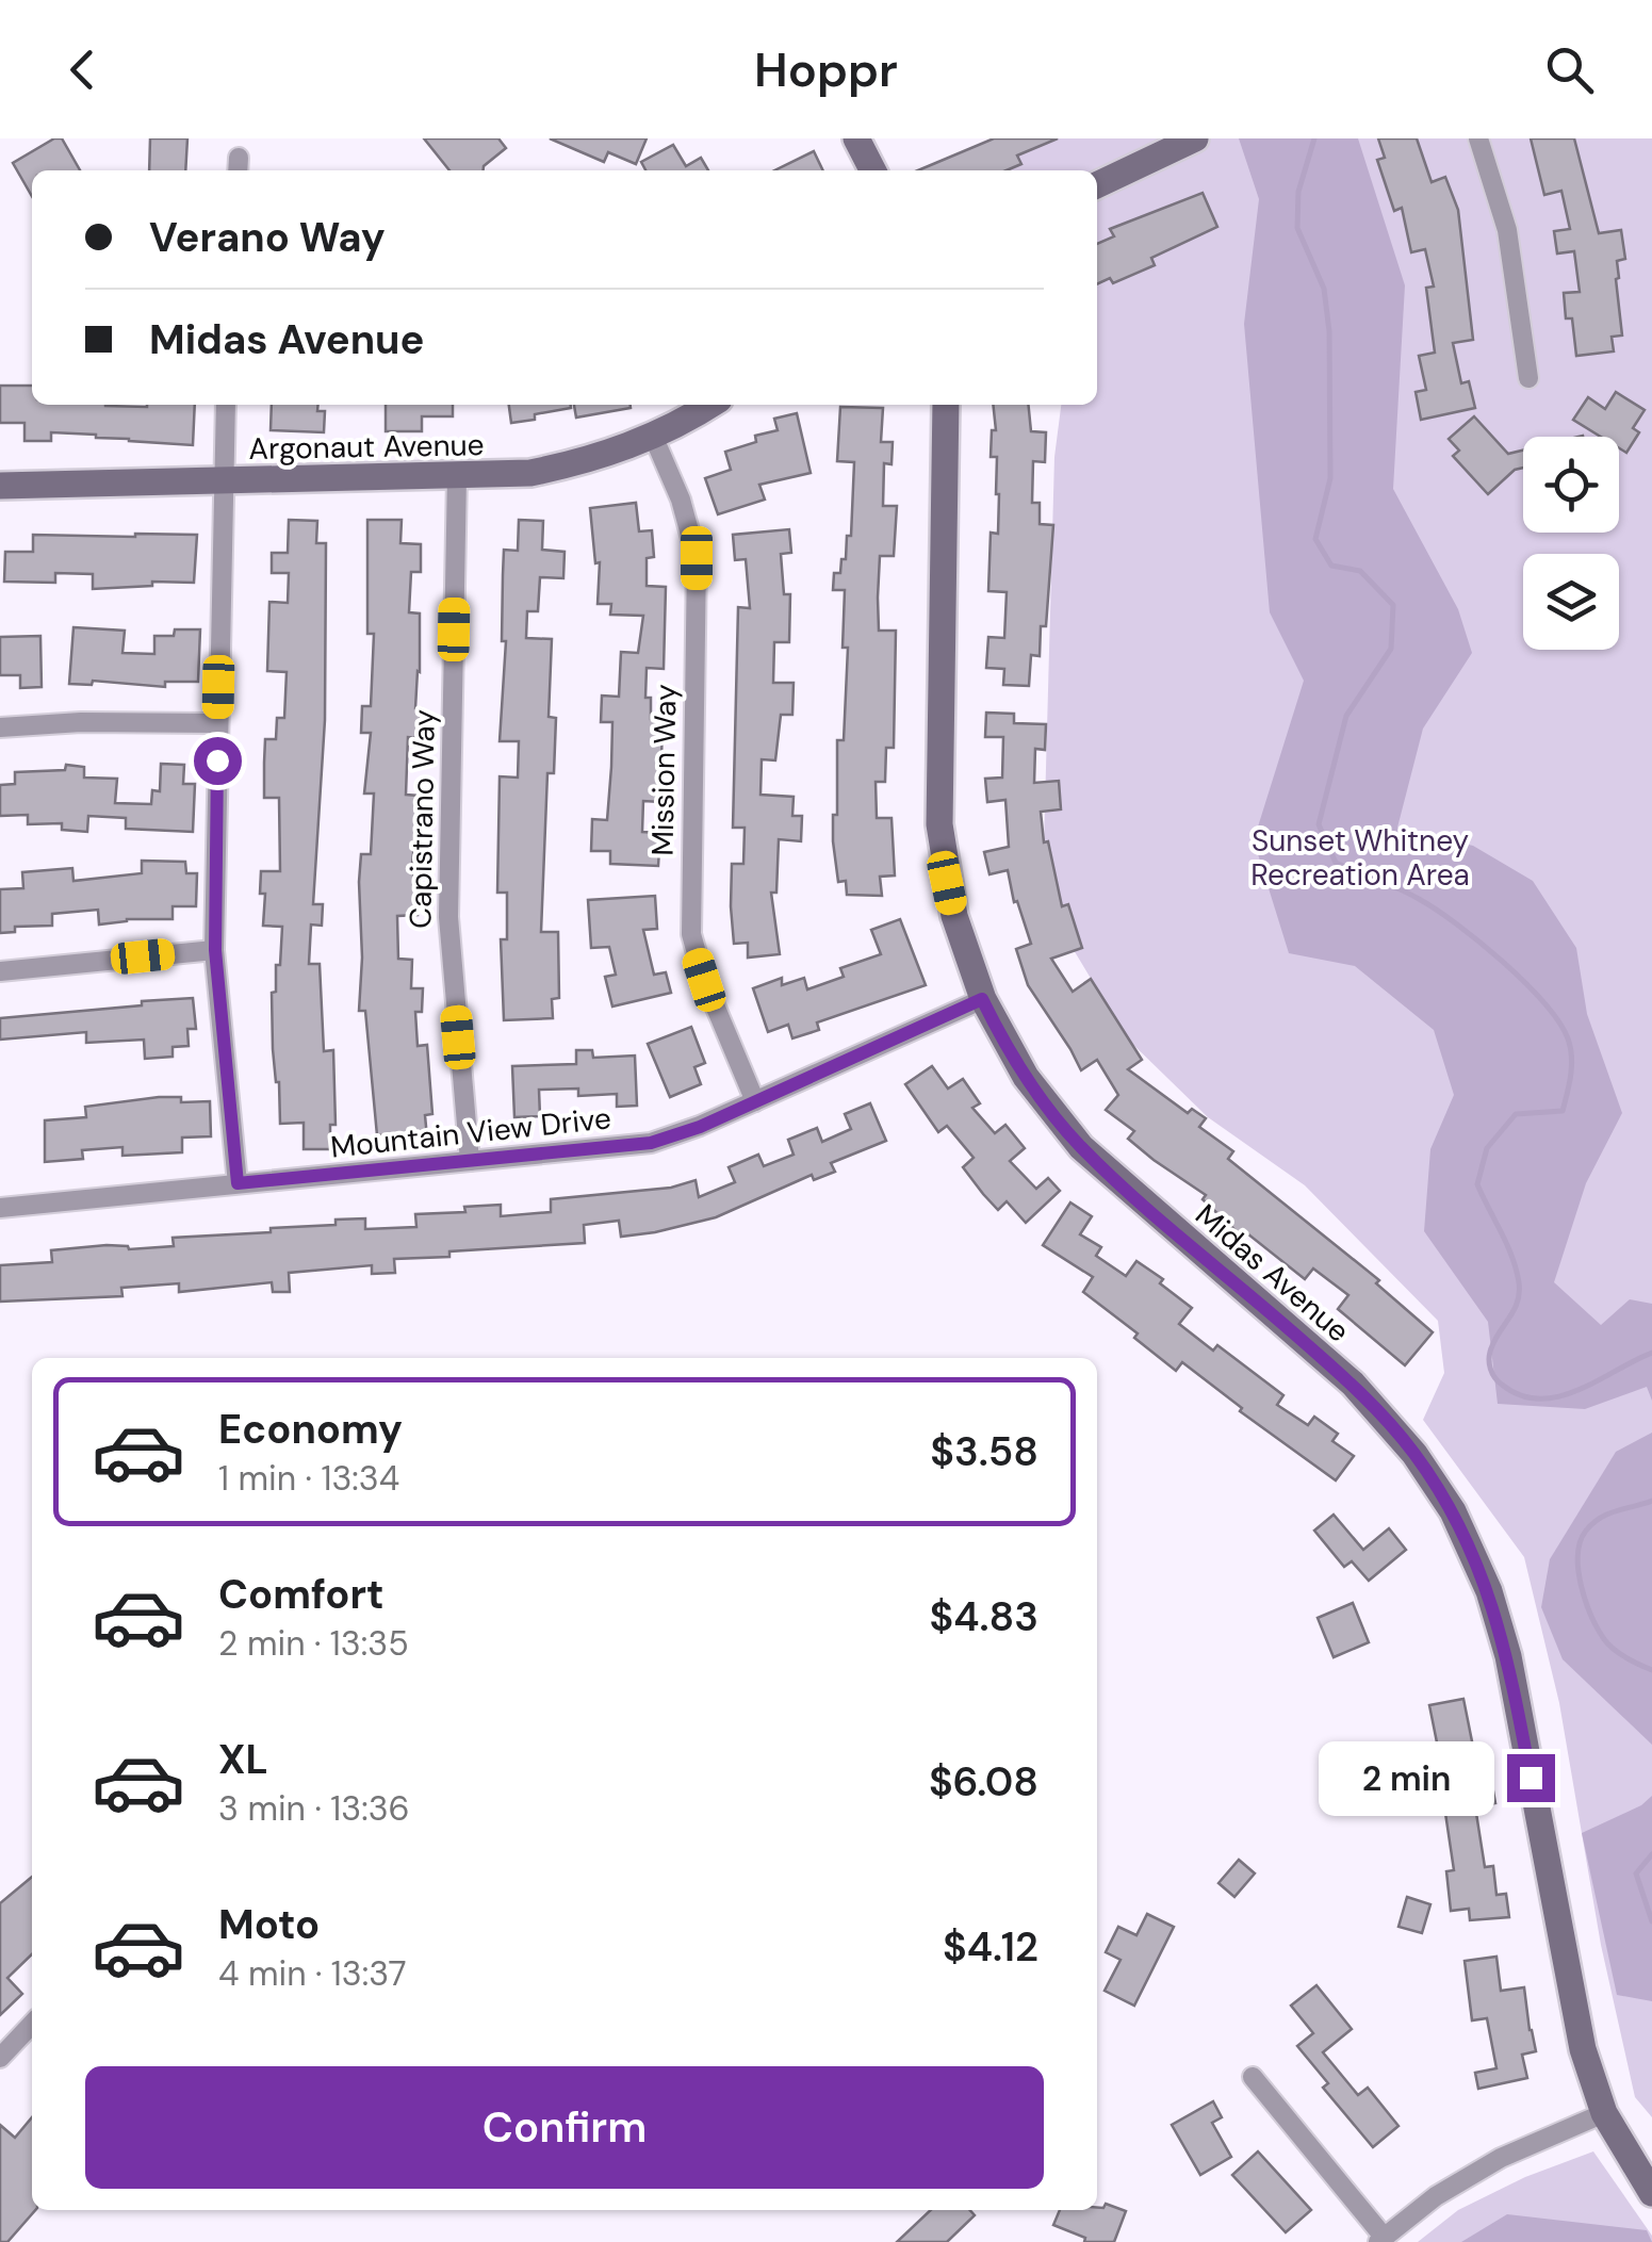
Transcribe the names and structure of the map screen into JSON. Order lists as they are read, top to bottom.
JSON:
{
  "streets": {
    "street": [
      "Argonaut Avenue",
      "Mission Way",
      "Capistrano Way",
      "Mountain View Drive",
      "Midas Avenue"
    ]
  },
  "crossings": [
    ["Argonaut Avenue", "Mission Way"],
    ["Argonaut Avenue", "Capistrano Way"],
    ["Mission Way", "Mountain View Drive"],
    ["Capistrano Way", "Mountain View Drive"],
    ["Mountain View Drive", "Midas Avenue"]
  ],
  "parks": ["Sunset Whitney Recreation Area"],
  "page": {
    "header": "Hoppr",
    "banner": ["Verano Way", "Midas Avenue"],
    "list": [
      {
        "name": "Economy",
        "note": "1 min · 13:34",
        "value": "$3.58"
      },
      {
        "name": "Comfort",
        "note": "2 min · 13:35",
        "value": "$4.83"
      },
      {
        "name": "XL",
        "note": "3 min · 13:36",
        "value": "$6.08"
      },
      {
        "name": "Moto",
        "note": "4 min · 13:37",
        "value": "$4.12"
      }
    ],
    "bubble": "2 min",
    "buttons": "Confirm"
  }
}
